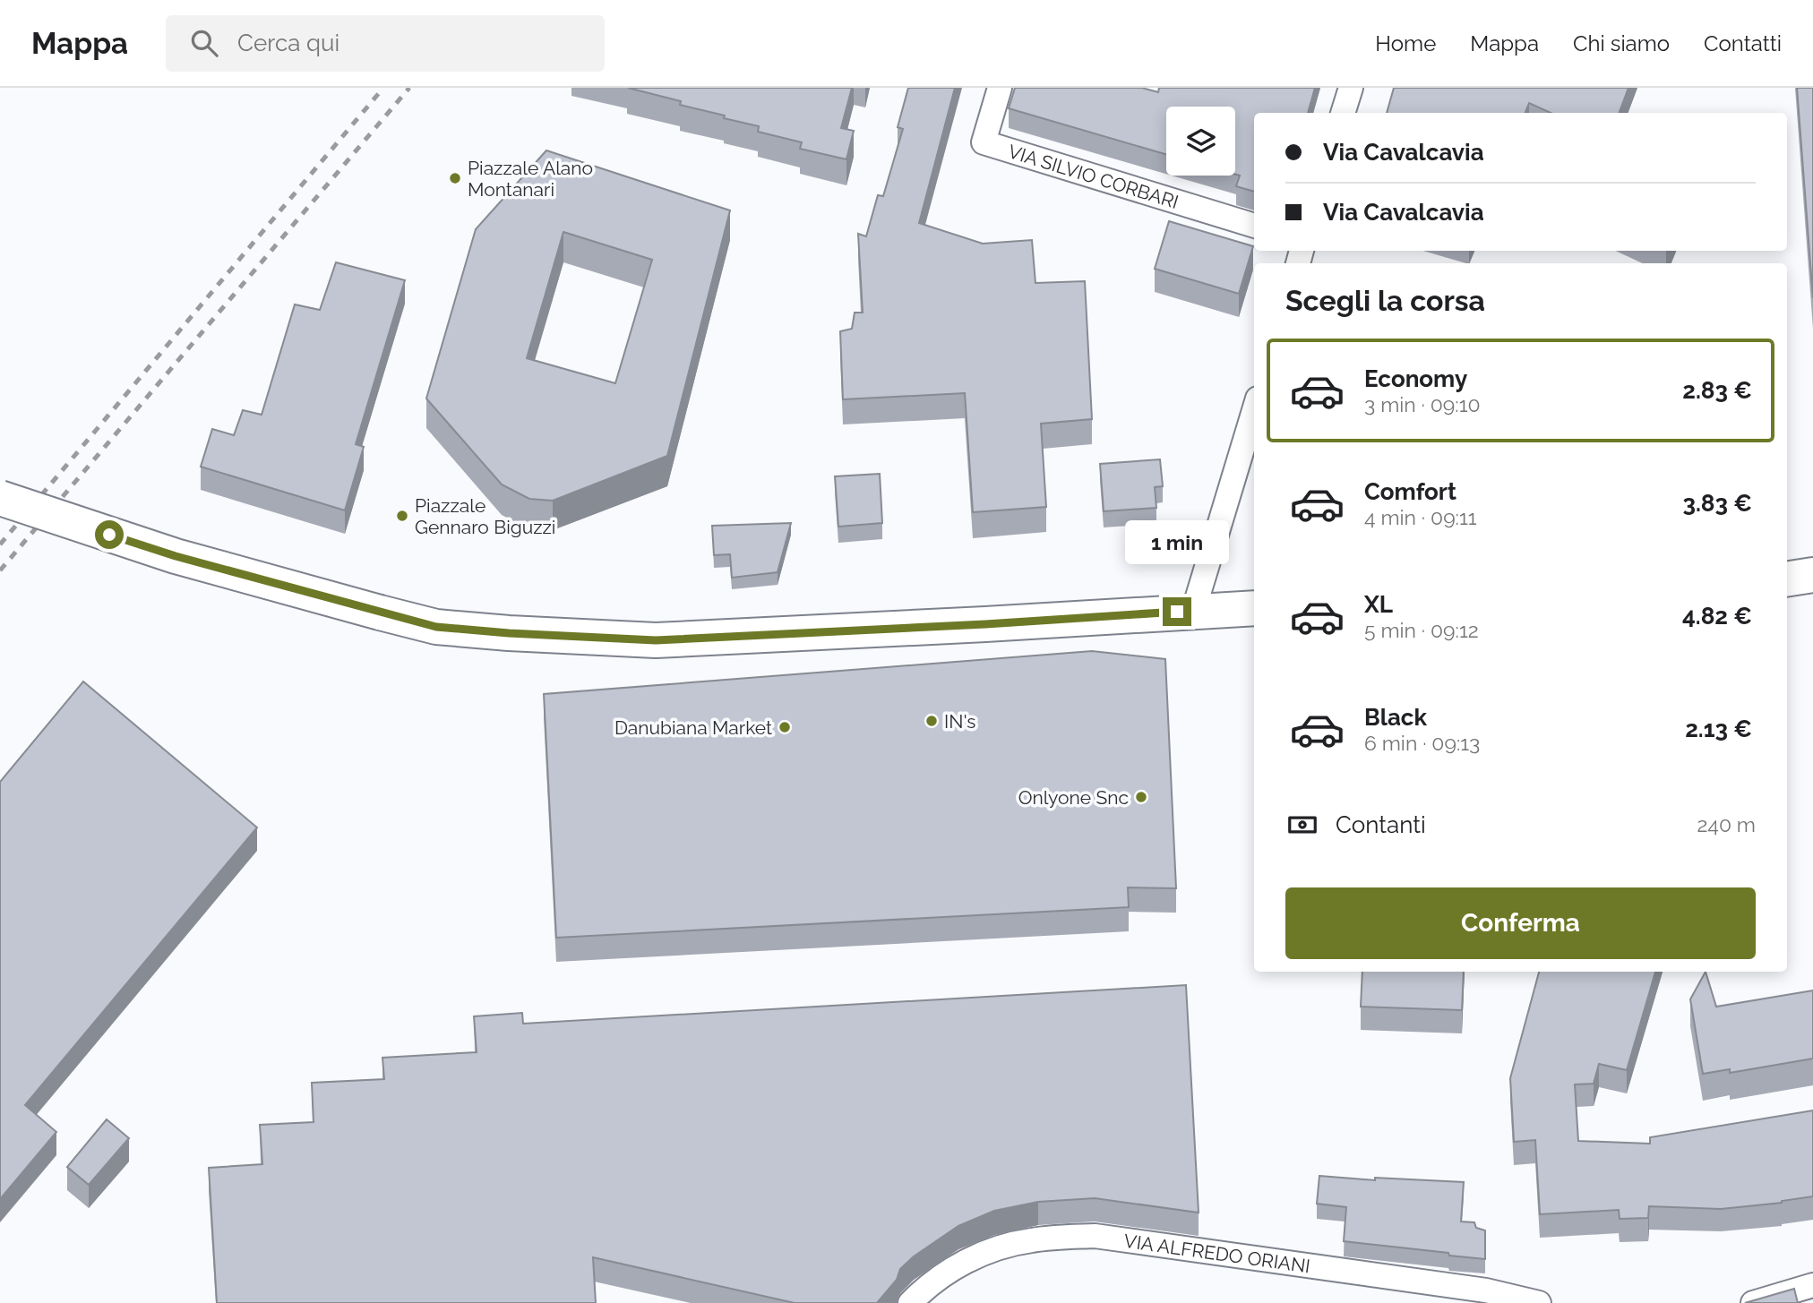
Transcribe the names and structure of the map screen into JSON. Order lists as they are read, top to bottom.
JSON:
{
  "streets": {
    "street": ["VIA SILVIO CORBARI", "VIA ALFREDO ORIANI"]
  },
  "places": [
    "Piazzale Alano Montanari",
    "Piazzale Gennaro Biguzzi",
    "IN's",
    "Danubiana Market",
    "Onlyone Snc"
  ],
  "page": {
    "header": "Mappa",
    "search": "Cerca qui",
    "nav": [
      "Home",
      "Mappa",
      "Chi siamo",
      "Contatti"
    ],
    "banner": ["Via Cavalcavia", "Via Cavalcavia"],
    "heading": "Scegli la corsa",
    "list": [
      {
        "name": "Economy",
        "note": "3 min · 09:10",
        "value": "2.83 €"
      },
      {
        "name": "Comfort",
        "note": "4 min · 09:11",
        "value": "3.83 €"
      },
      {
        "name": "XL",
        "note": "5 min · 09:12",
        "value": "4.82 €"
      },
      {
        "name": "Black",
        "note": "6 min · 09:13",
        "value": "2.13 €"
      }
    ],
    "bubble": "1 min",
    "pay": ["Contanti", "240 m"],
    "buttons": "Conferma"
  }
}
